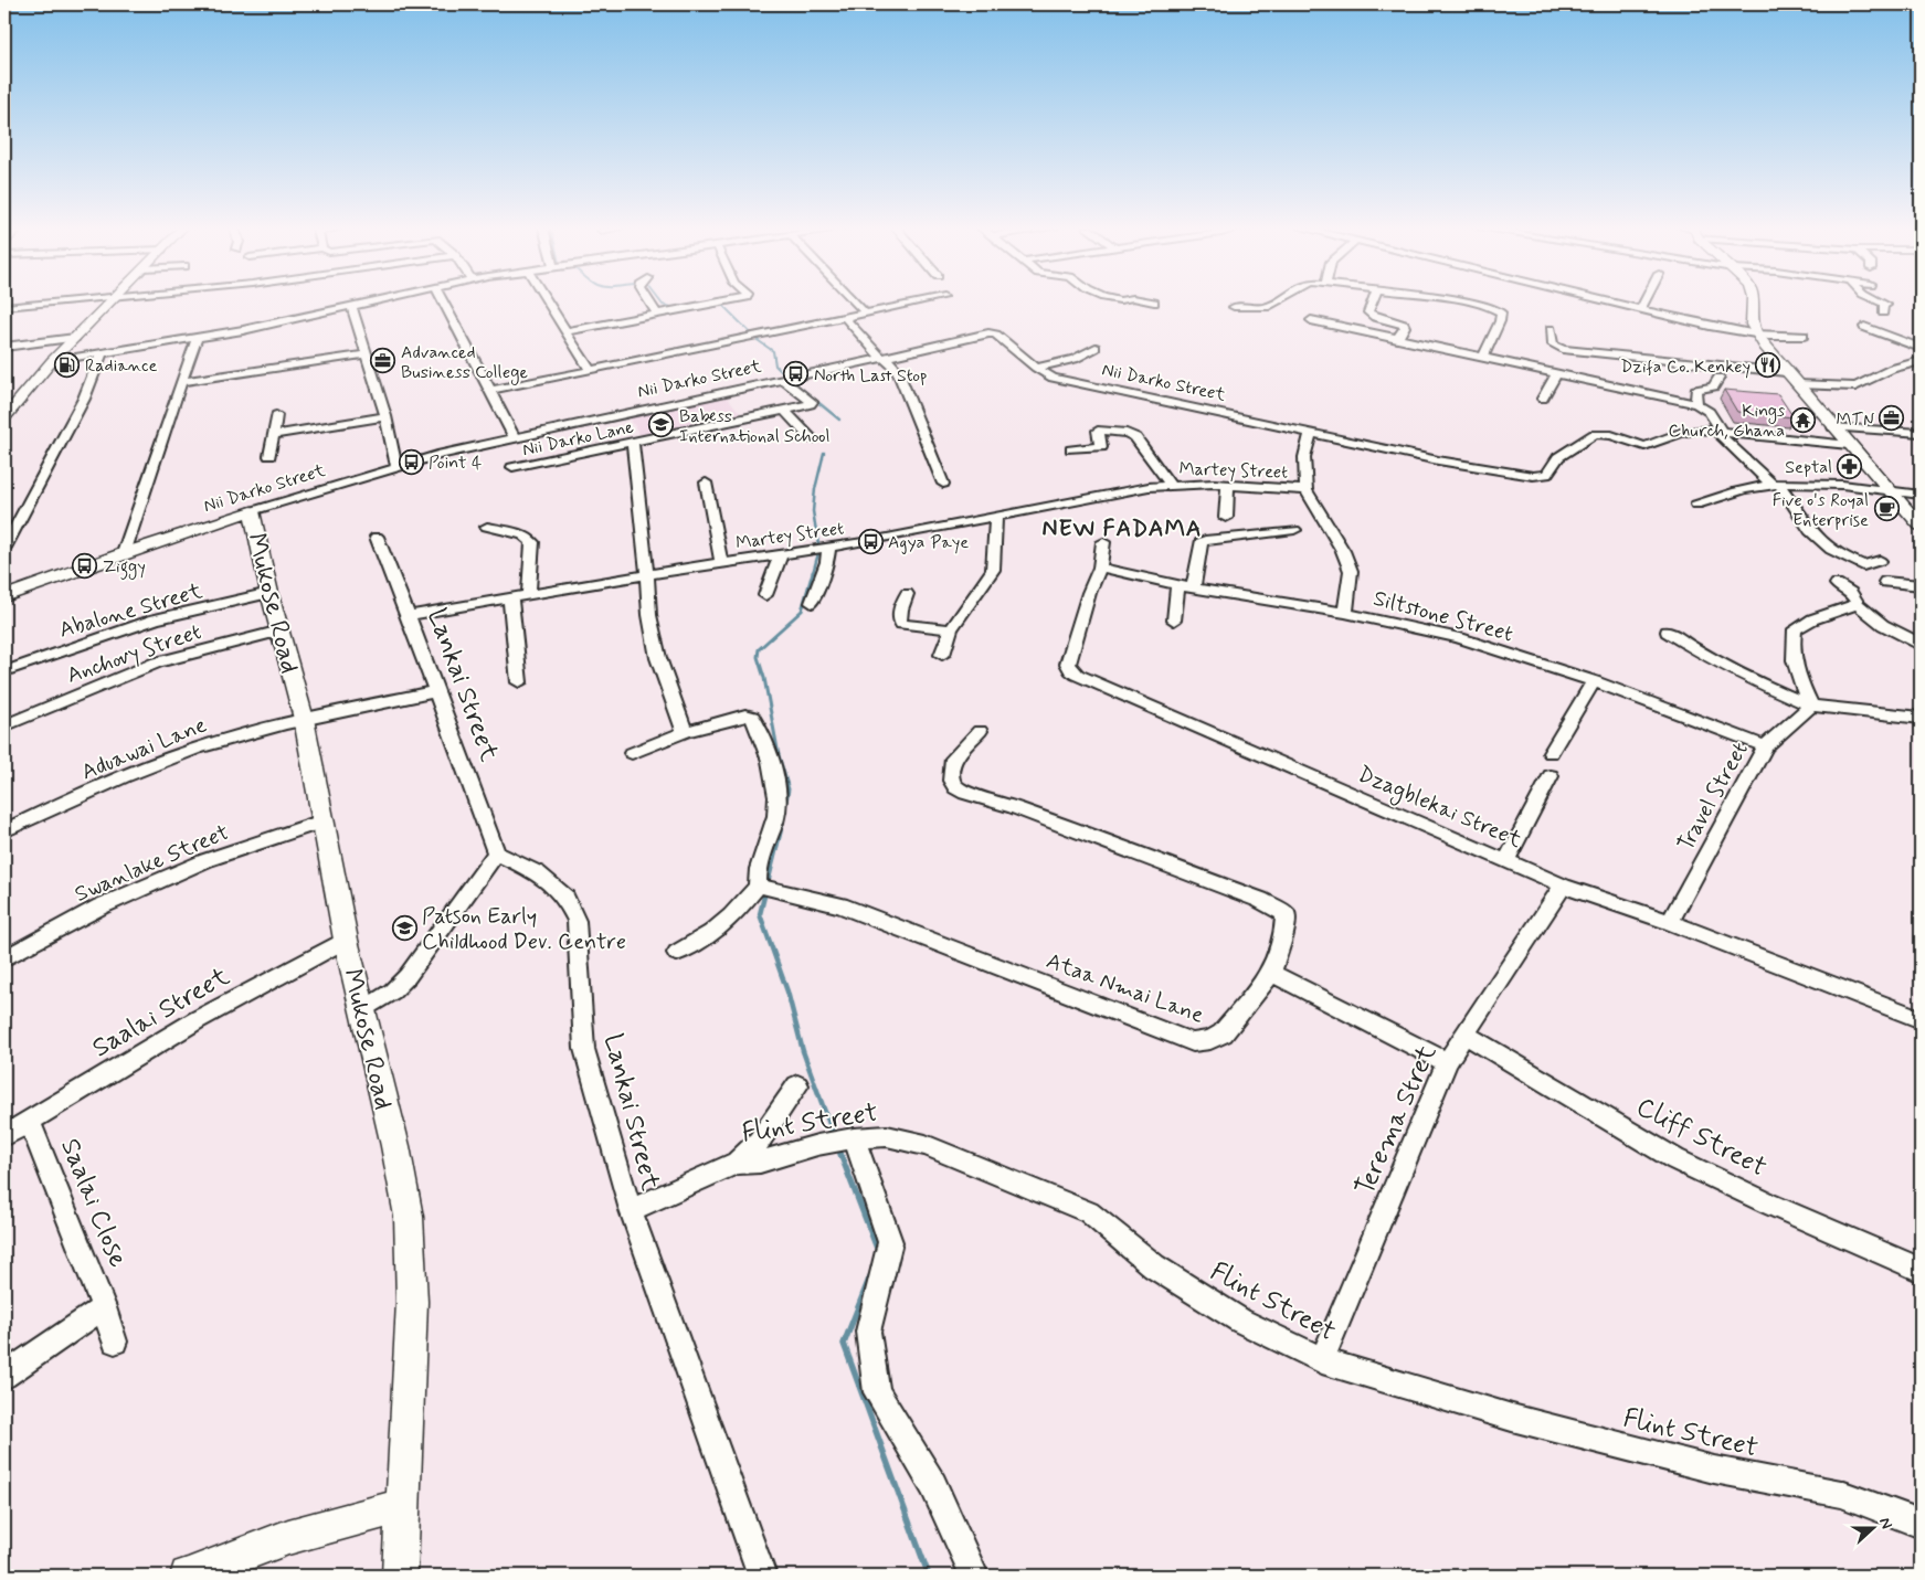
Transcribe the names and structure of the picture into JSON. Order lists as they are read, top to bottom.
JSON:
{
  "streets": {
    "street": [
      "Nii Darko Street",
      "Nii Darko Lane",
      "Martey Street",
      "Mukose Road",
      "Abalone Street",
      "Siltstone Street",
      "Anchovy Street",
      "Lankai Street",
      "Aduawai Lane",
      "Travel Street",
      "Dzagblekai Street",
      "Swanlake Street",
      "Ataa Nmai Lane",
      "Saalai Street",
      "Terema Stret",
      "Flint Street",
      "Cliff Street",
      "Saalai Close"
    ]
  },
  "crossings": [
    ["Nii Darko Street", "Nii Darko Lane"],
    ["Nii Darko Street", "Mukose Road"],
    ["Martey Street", "Lankai Street"],
    ["Mukose Road", "Abalone Street"],
    ["Mukose Road", "Anchovy Street"],
    ["Mukose Road", "Aduawai Lane"],
    ["Mukose Road", "Swanlake Street"],
    ["Mukose Road", "Saalai Street"],
    ["Siltstone Street", "Travel Street"],
    ["Siltstone Street", "Dzagblekai Street"],
    ["Lankai Street", "Aduawai Lane"],
    ["Lankai Street", "Flint Street"],
    ["Travel Street", "Dzagblekai Street"],
    ["Dzagblekai Street", "Terema Stret"],
    ["Saalai Street", "Saalai Close"],
    ["Terema Stret", "Flint Street"],
    ["Terema Stret", "Cliff Street"]
  ],
  "districts": ["NEW FADAMA"],
  "places": {
    "office": ["Advanced Business College", "MTN"],
    "fuel station": ["Radiance"],
    "restaurant": ["Dzifa Co. Kenkey"],
    "bus stop": [
      "North Last Stop",
      "Point 4",
      "Agya Paye",
      "Ziggy"
    ],
    "temple": ["Kings Church, Ghana"],
    "school or university": ["Babess International School", "Patson Early Childhood Dev. Centre"],
    "pharmacy": ["Septal"],
    "cafe": ["Five o's Royal Enterprise"]
  },
  "north": "right"
}
